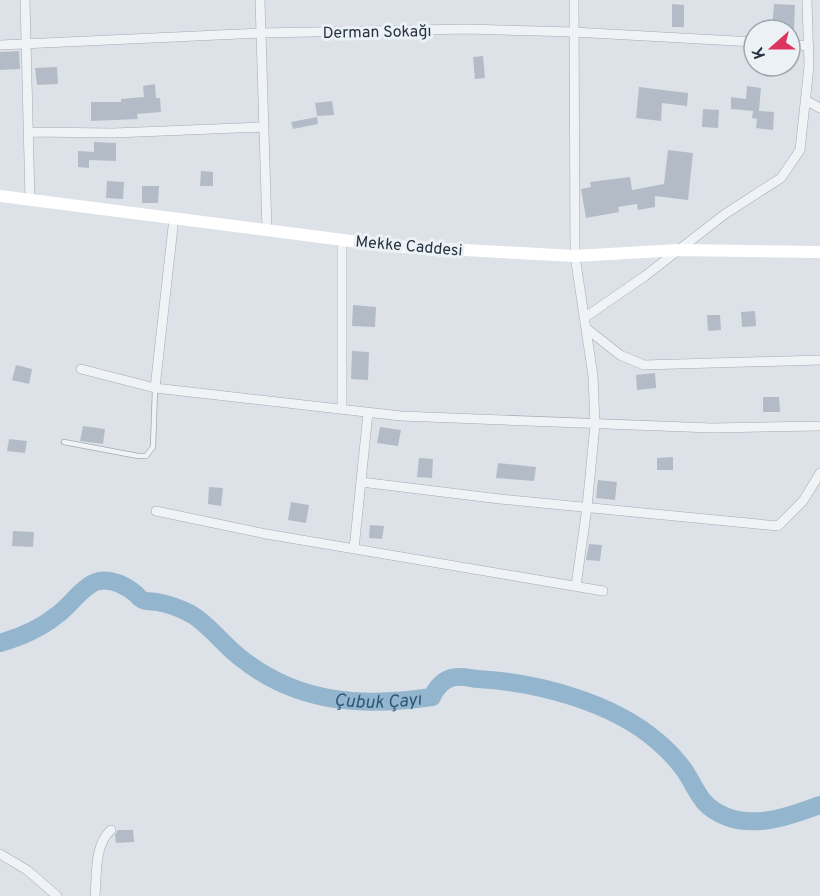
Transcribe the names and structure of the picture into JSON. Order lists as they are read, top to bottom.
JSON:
{
  "streets": {
    "street": ["Derman Sokağı", "Mekke Caddesi"]
  },
  "water": ["Çubuk Çayı"],
  "north": "left"
}
